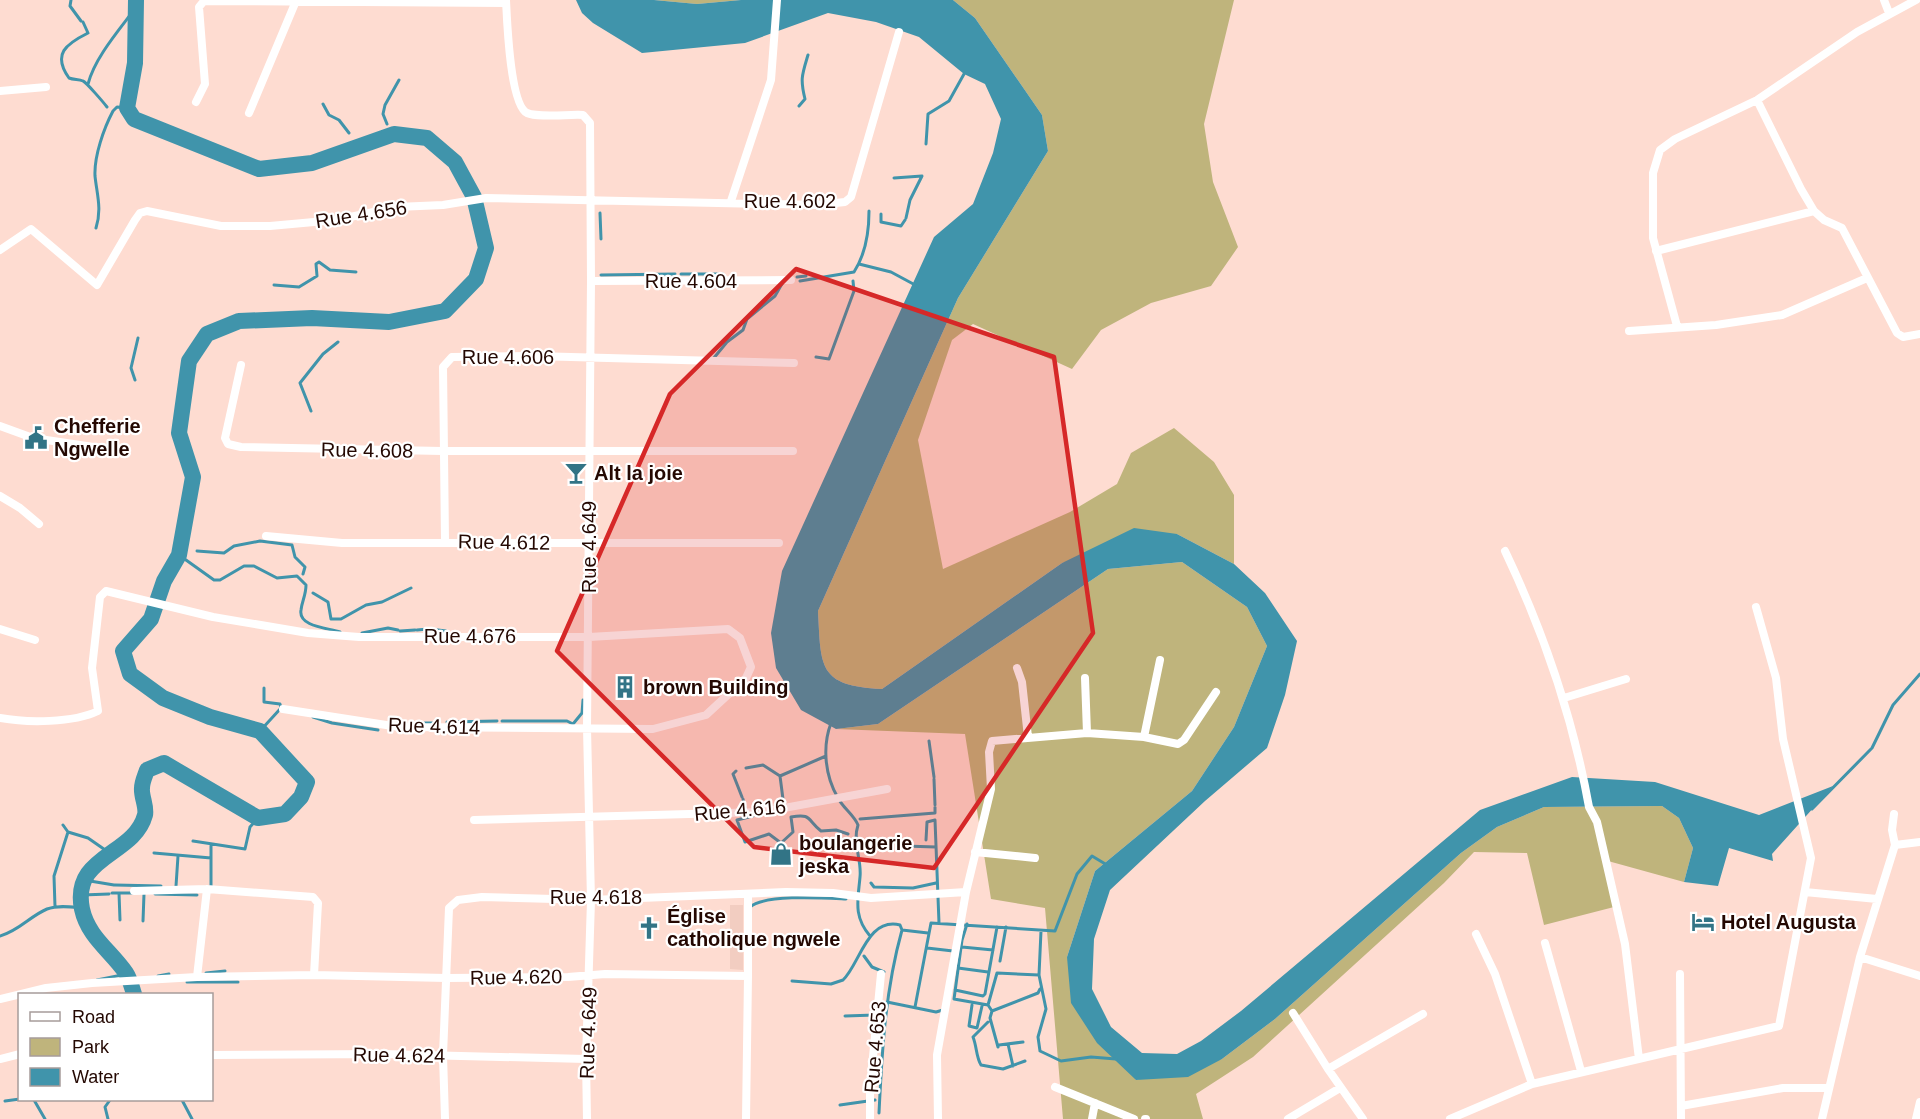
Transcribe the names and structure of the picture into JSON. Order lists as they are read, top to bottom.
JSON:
{
  "streets": {
    "street": [
      "Rue 4.602",
      "Rue 4.656",
      "Rue 4.604",
      "Rue 4.606",
      "Rue 4.608",
      "Rue 4.612",
      "Rue 4.649",
      "Rue 4.676",
      "Rue 4.614",
      "Rue 4.616",
      "Rue 4.618",
      "Rue 4.620",
      "Rue 4.653",
      "Rue 4.624"
    ]
  },
  "crossings": [
    ["Rue 4.602", "Rue 4.656"],
    ["Rue 4.602", "Rue 4.649"],
    ["Rue 4.656", "Rue 4.649"],
    ["Rue 4.604", "Rue 4.649"],
    ["Rue 4.606", "Rue 4.608"],
    ["Rue 4.606", "Rue 4.612"],
    ["Rue 4.606", "Rue 4.649"],
    ["Rue 4.608", "Rue 4.649"],
    ["Rue 4.612", "Rue 4.649"],
    ["Rue 4.649", "Rue 4.676"],
    ["Rue 4.649", "Rue 4.614"],
    ["Rue 4.649", "Rue 4.616"],
    ["Rue 4.649", "Rue 4.618"],
    ["Rue 4.649", "Rue 4.620"],
    ["Rue 4.649", "Rue 4.624"],
    ["Rue 4.676", "Rue 4.614"],
    ["Rue 4.618", "Rue 4.620"],
    ["Rue 4.618", "Rue 4.624"]
  ],
  "places": {
    "public building": ["Chefferie Ngwelle"],
    "bar": ["Alt la joie"],
    "building": ["brown Building"],
    "shop": ["boulangerie jeska"],
    "hotel": ["Hotel Augusta"],
    "church": ["Église catholique ngwele"]
  },
  "legend": ["Road", "Park", "Water"]
}
